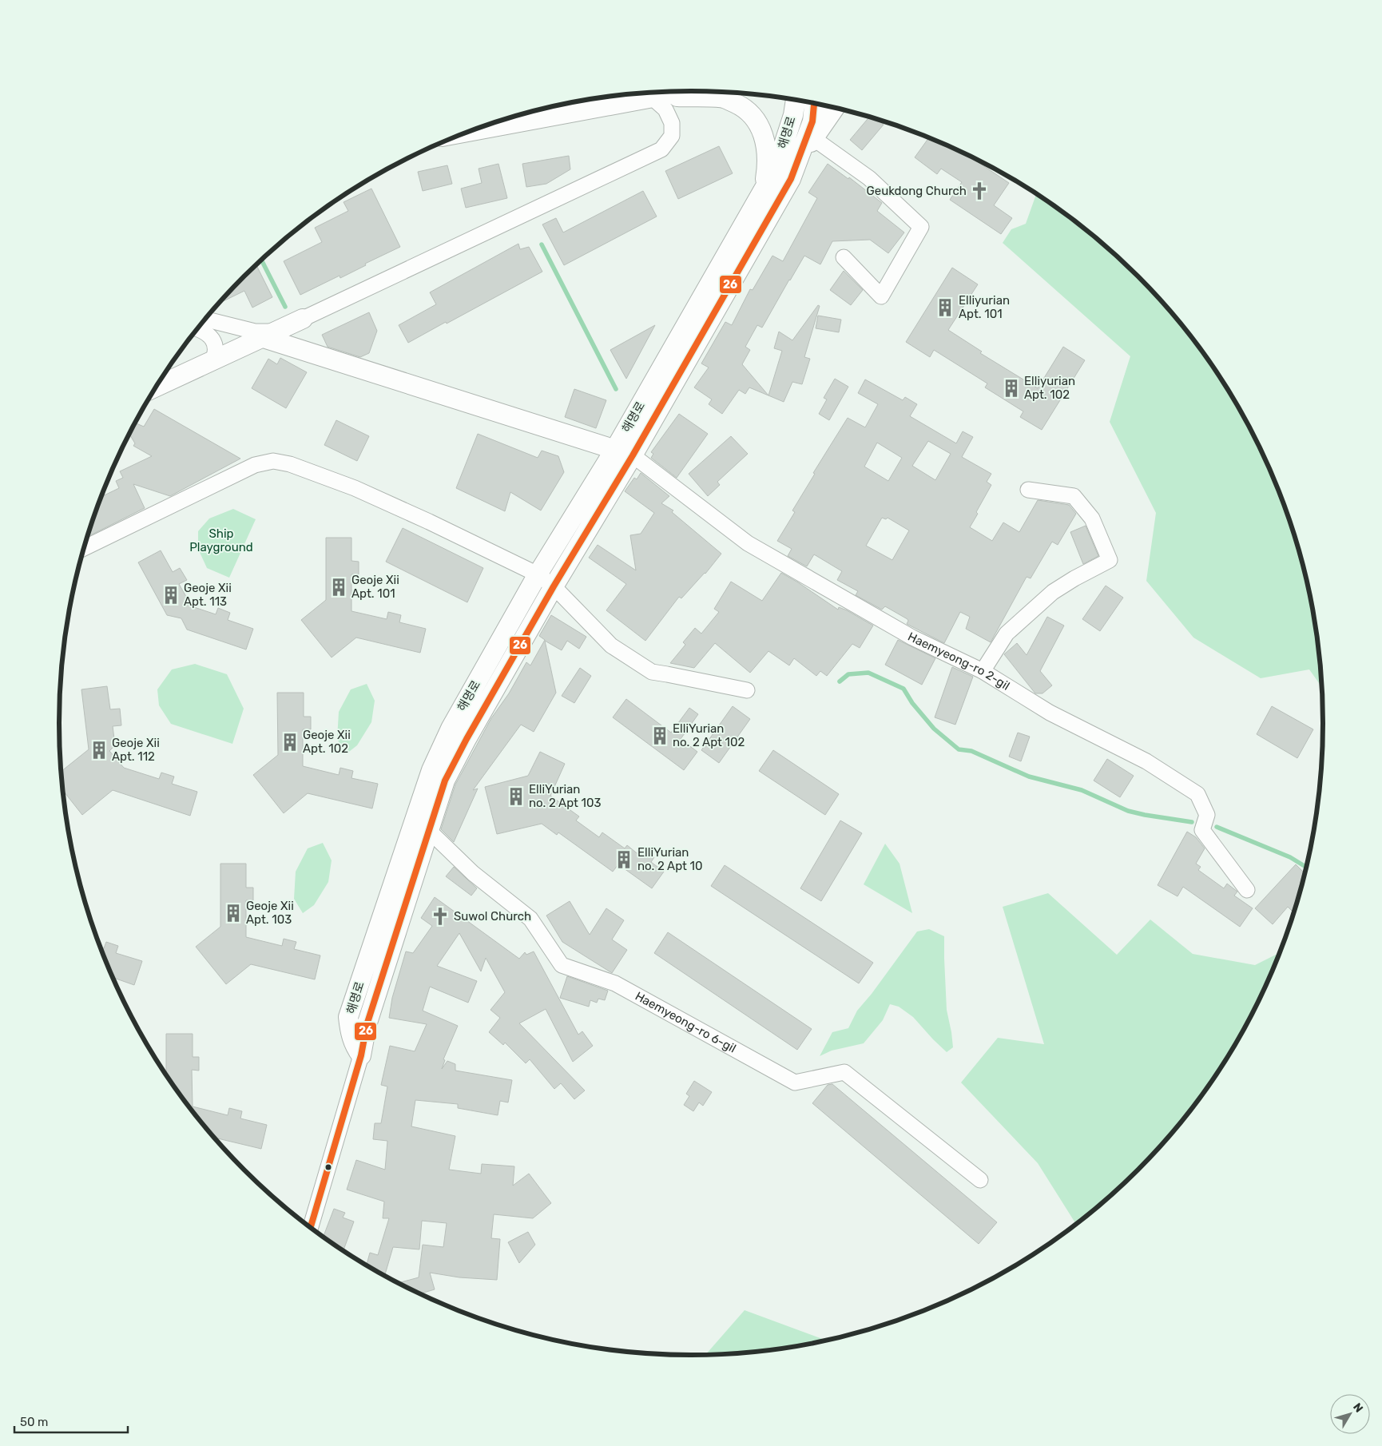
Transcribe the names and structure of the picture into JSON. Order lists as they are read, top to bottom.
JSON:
{
  "streets": {
    "street": ["해명로", "Haemyeong-ro 2-gil", "Haemyeong-ro 6-gil"]
  },
  "crossings": [
    ["해명로", "Haemyeong-ro 2-gil"],
    ["해명로", "Haemyeong-ro 6-gil"]
  ],
  "parks": ["Ship Playground"],
  "places": {
    "church": ["Geukdong Church", "Suwol Church"],
    "building": [
      "Elliyurian Apt. 101",
      "Elliyurian Apt. 102",
      "Geoje Xii Apt. 101",
      "Geoje Xii Apt. 113",
      "ElliYurian no. 2 Apt 102",
      "Geoje Xii Apt. 102",
      "Geoje Xii Apt. 112",
      "ElliYurian no. 2 Apt 103",
      "ElliYurian no. 2 Apt 10",
      "Geoje Xii Apt. 103"
    ]
  },
  "lines": ["transit line 26"],
  "scale_bar": "50 m",
  "north": "top right"
}
